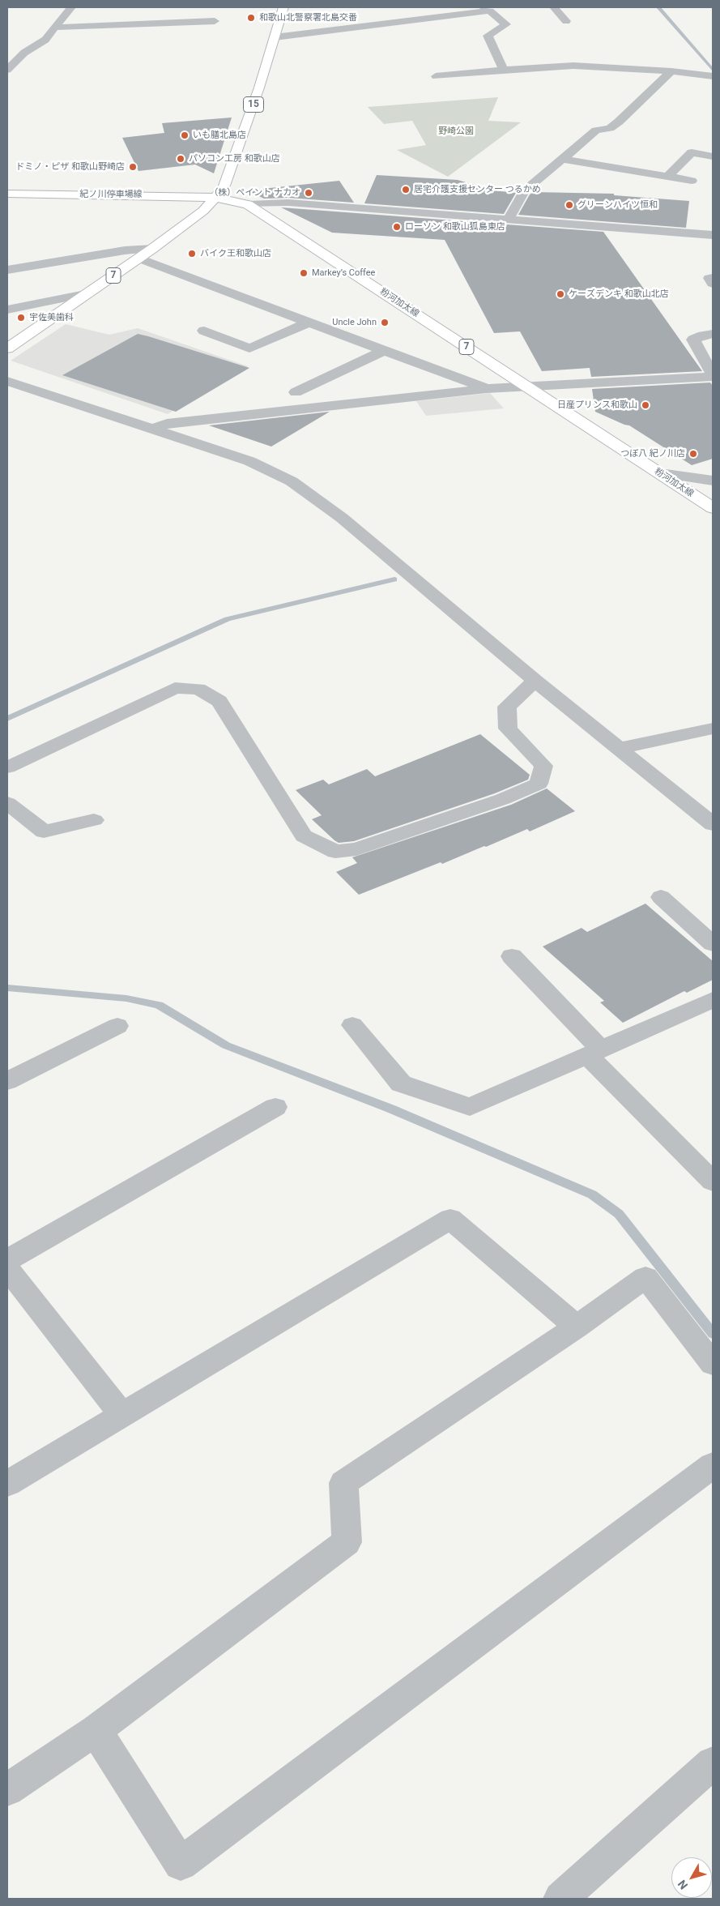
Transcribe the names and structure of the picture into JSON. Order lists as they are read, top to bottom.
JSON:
{
  "streets": {
    "main road": [
      "15",
      "紀ノ川停車場線",
      "7",
      "粉河加太線"
    ]
  },
  "crossings": [
    ["15", "紀ノ川停車場線"],
    ["15", "7"],
    ["15", "粉河加太線"],
    ["紀ノ川停車場線", "7"],
    ["紀ノ川停車場線", "粉河加太線"],
    ["7", "粉河加太線"]
  ],
  "parks": ["野崎公園"],
  "places": [
    "和歌山北警察署北島交番",
    "いも膳北島店",
    "パソコン工房 和歌山店",
    "ドミノ・ピザ 和歌山野崎店",
    "居宅介護支援センター つるかめ",
    "（株）ペイント ナカオ",
    "グリーンハイツ恒和",
    "ローソン 和歌山狐島東店",
    "バイク王和歌山店",
    "Markey’s Coffee",
    "ケーズデンキ 和歌山北店",
    "宇佐美歯科",
    "Uncle John",
    "日産プリンス和歌山",
    "つぼ八 紀ノ川店"
  ],
  "north": "bottom left"
}
